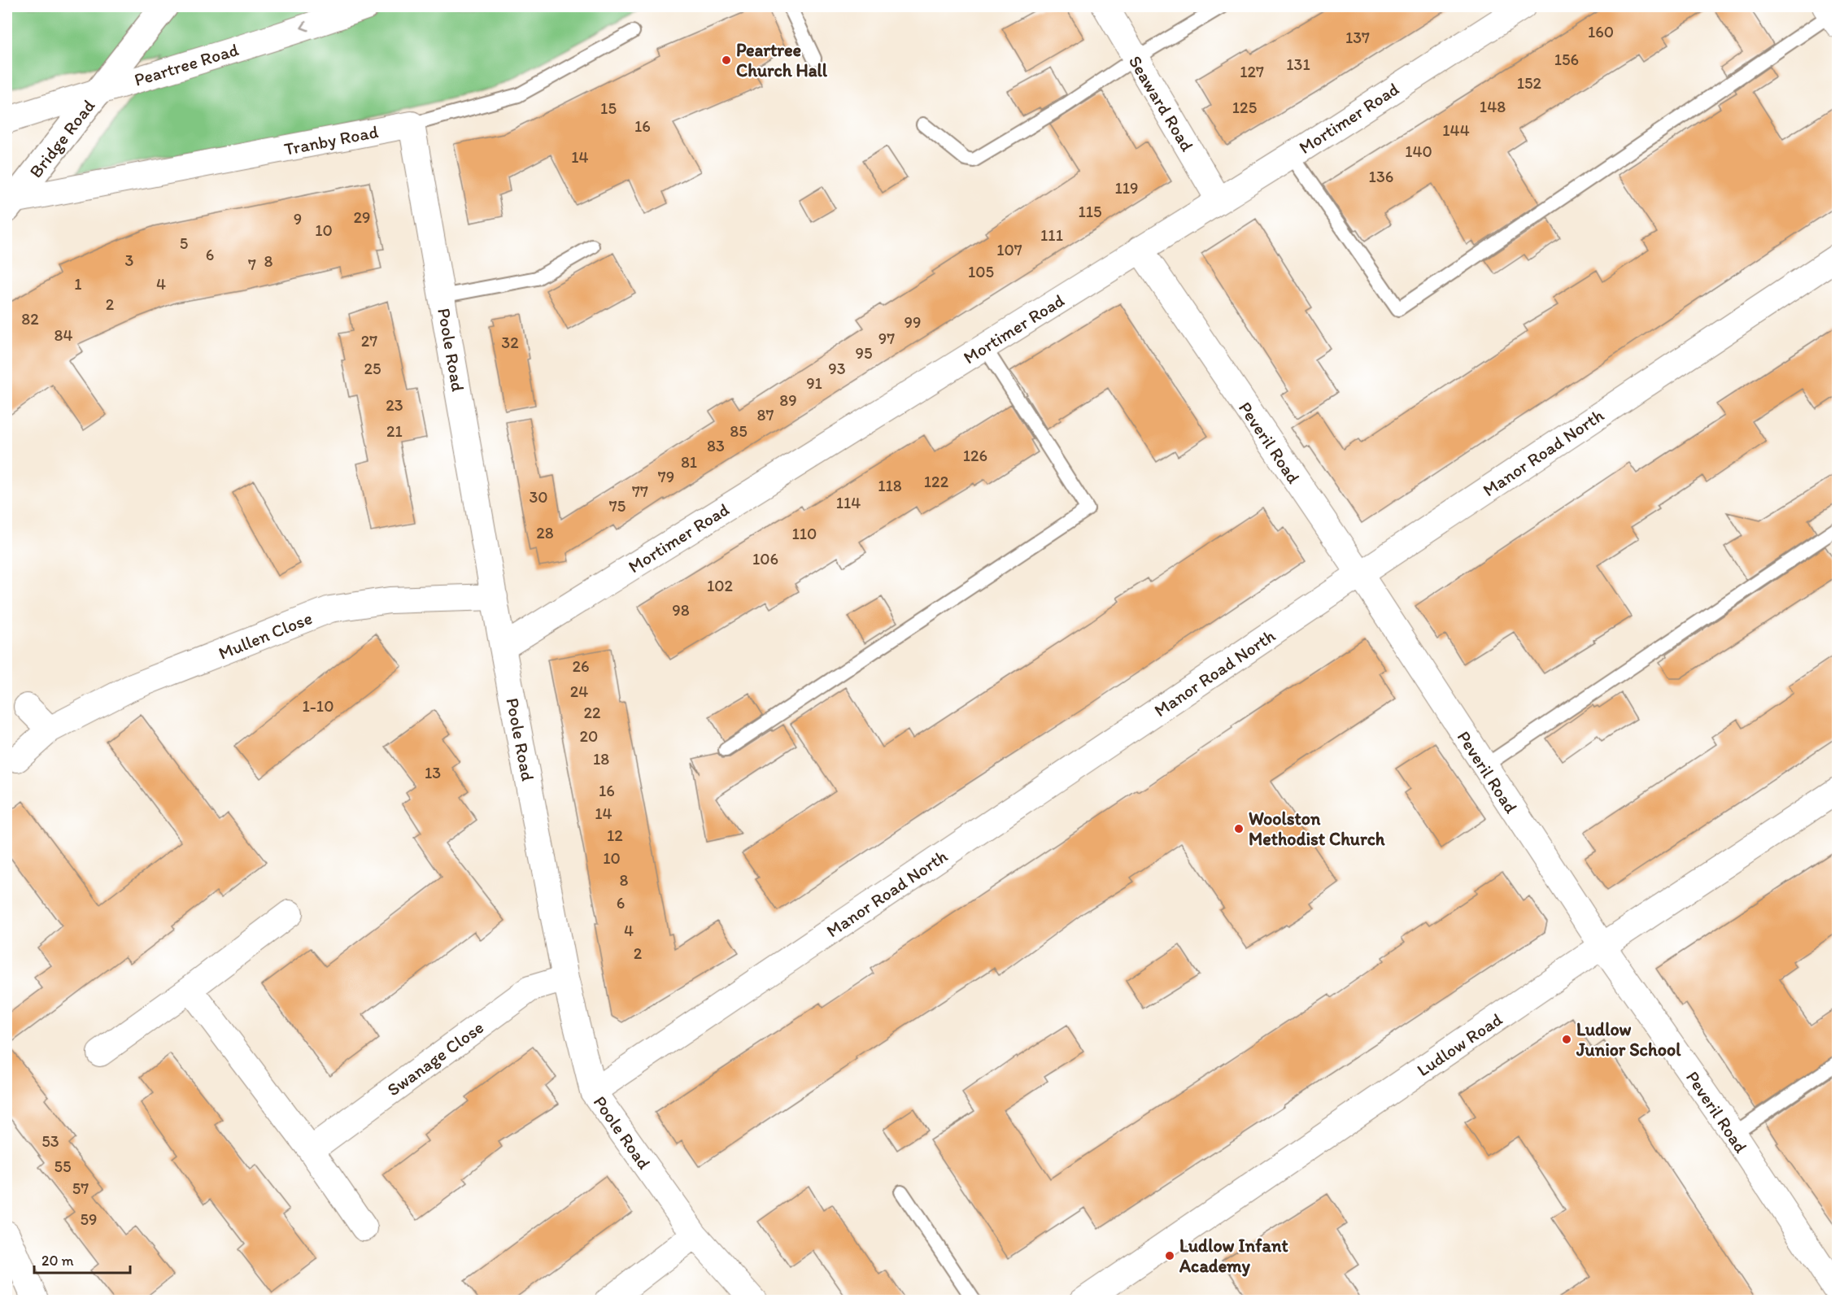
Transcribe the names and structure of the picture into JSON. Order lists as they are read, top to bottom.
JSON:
{
  "streets": {
    "street": [
      "Peartree Road",
      "Seaward Road",
      "Mortimer Road",
      "Bridge Road",
      "Tranby Road",
      "Poole Road",
      "Peveril Road",
      "Manor Road North",
      "Mullen Close",
      "Ludlow Road",
      "Swanage Close"
    ]
  },
  "crossings": [
    ["Peartree Road", "Bridge Road"],
    ["Seaward Road", "Mortimer Road"],
    ["Mortimer Road", "Poole Road"],
    ["Mortimer Road", "Peveril Road"],
    ["Bridge Road", "Tranby Road"],
    ["Tranby Road", "Poole Road"],
    ["Poole Road", "Manor Road North"],
    ["Poole Road", "Mullen Close"],
    ["Poole Road", "Swanage Close"],
    ["Peveril Road", "Manor Road North"],
    ["Peveril Road", "Ludlow Road"]
  ],
  "one_way": ["Peartree Road"],
  "places": [
    "Peartree Church Hall",
    "Woolston Methodist Church",
    "Ludlow Junior School",
    "Ludlow Infant Academy"
  ],
  "house_numbers": [
    "160",
    "137",
    "156",
    "131",
    "127",
    "152",
    "148",
    "125",
    "15",
    "16",
    "144",
    "140",
    "14",
    "136",
    "119",
    "115",
    "29",
    "9",
    "10",
    "111",
    "5",
    "107",
    "6",
    "3",
    "8",
    "7",
    "105",
    "1",
    "4",
    "2",
    "82",
    "99",
    "84",
    "97",
    "27",
    "32",
    "95",
    "25",
    "93",
    "91",
    "89",
    "23",
    "87",
    "21",
    "85",
    "83",
    "126",
    "81",
    "79",
    "122",
    "118",
    "77",
    "30",
    "114",
    "75",
    "28",
    "110",
    "106",
    "102",
    "98",
    "26",
    "24",
    "1-10",
    "22",
    "20",
    "18",
    "13",
    "16",
    "14",
    "12",
    "10",
    "8",
    "6",
    "4",
    "2",
    "53",
    "55",
    "57",
    "59"
  ],
  "scale_bar": "20 m"
}
